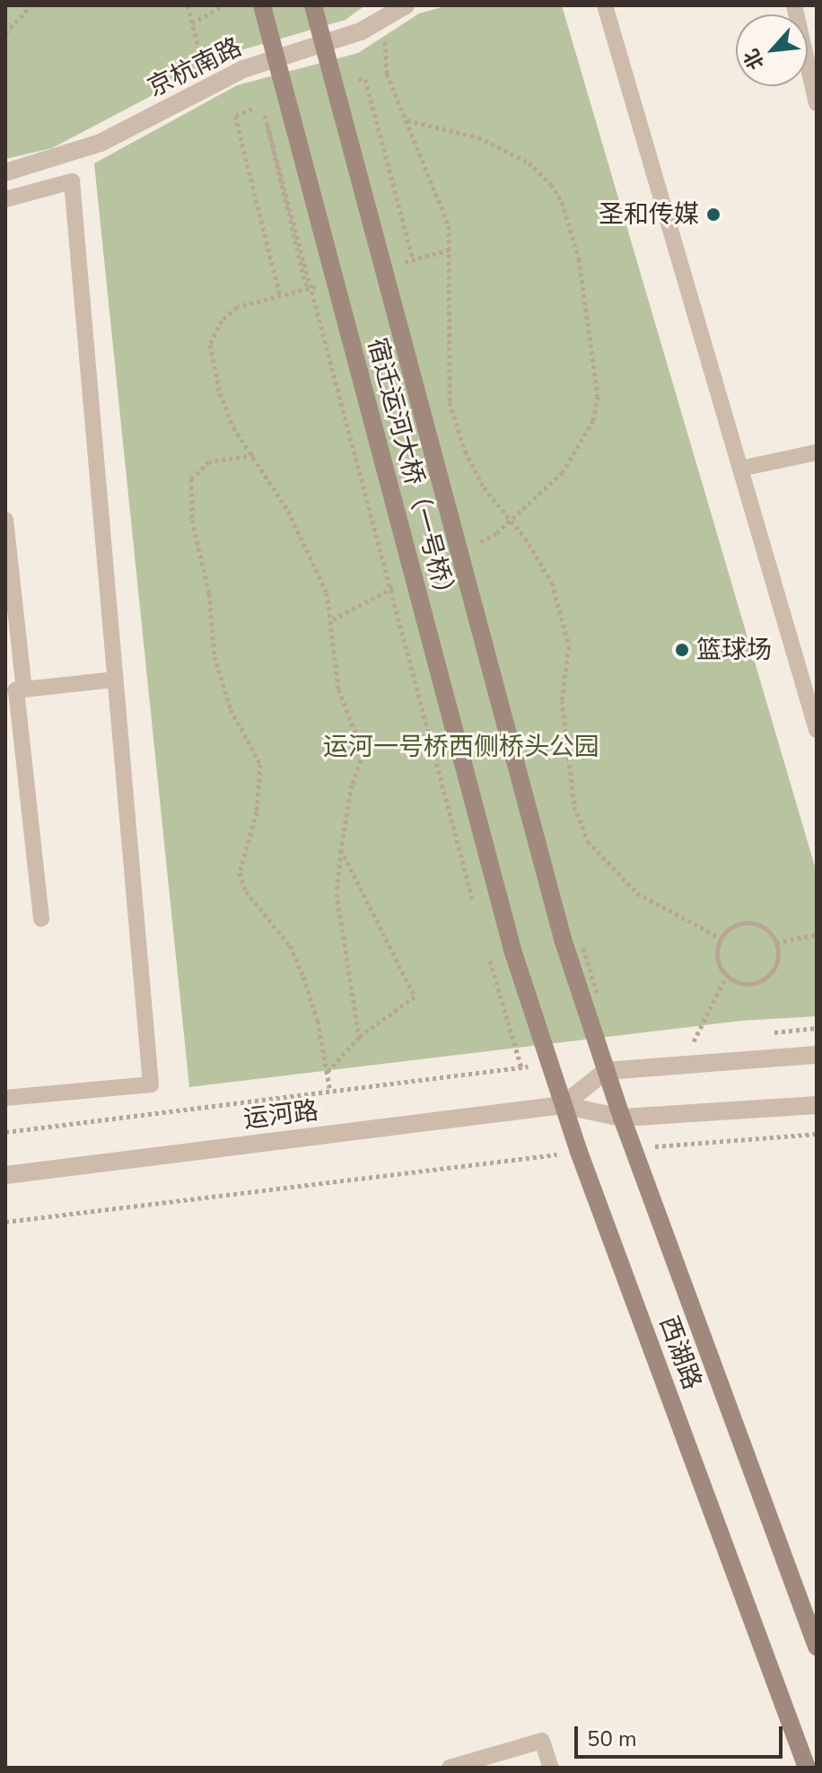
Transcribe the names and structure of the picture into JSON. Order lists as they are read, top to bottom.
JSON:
{
  "streets": {
    "main road": ["宿迁运河大桥（一号桥）", "西湖路"],
    "street": ["京杭南路", "运河路"]
  },
  "crossings": [
    ["宿迁运河大桥（一号桥）", "西湖路"],
    ["运河路", "西湖路"]
  ],
  "parks": ["运河一号桥西侧桥头公园"],
  "places": ["圣和传媒", "篮球场"],
  "scale_bar": "50 m",
  "north": "bottom left"
}
